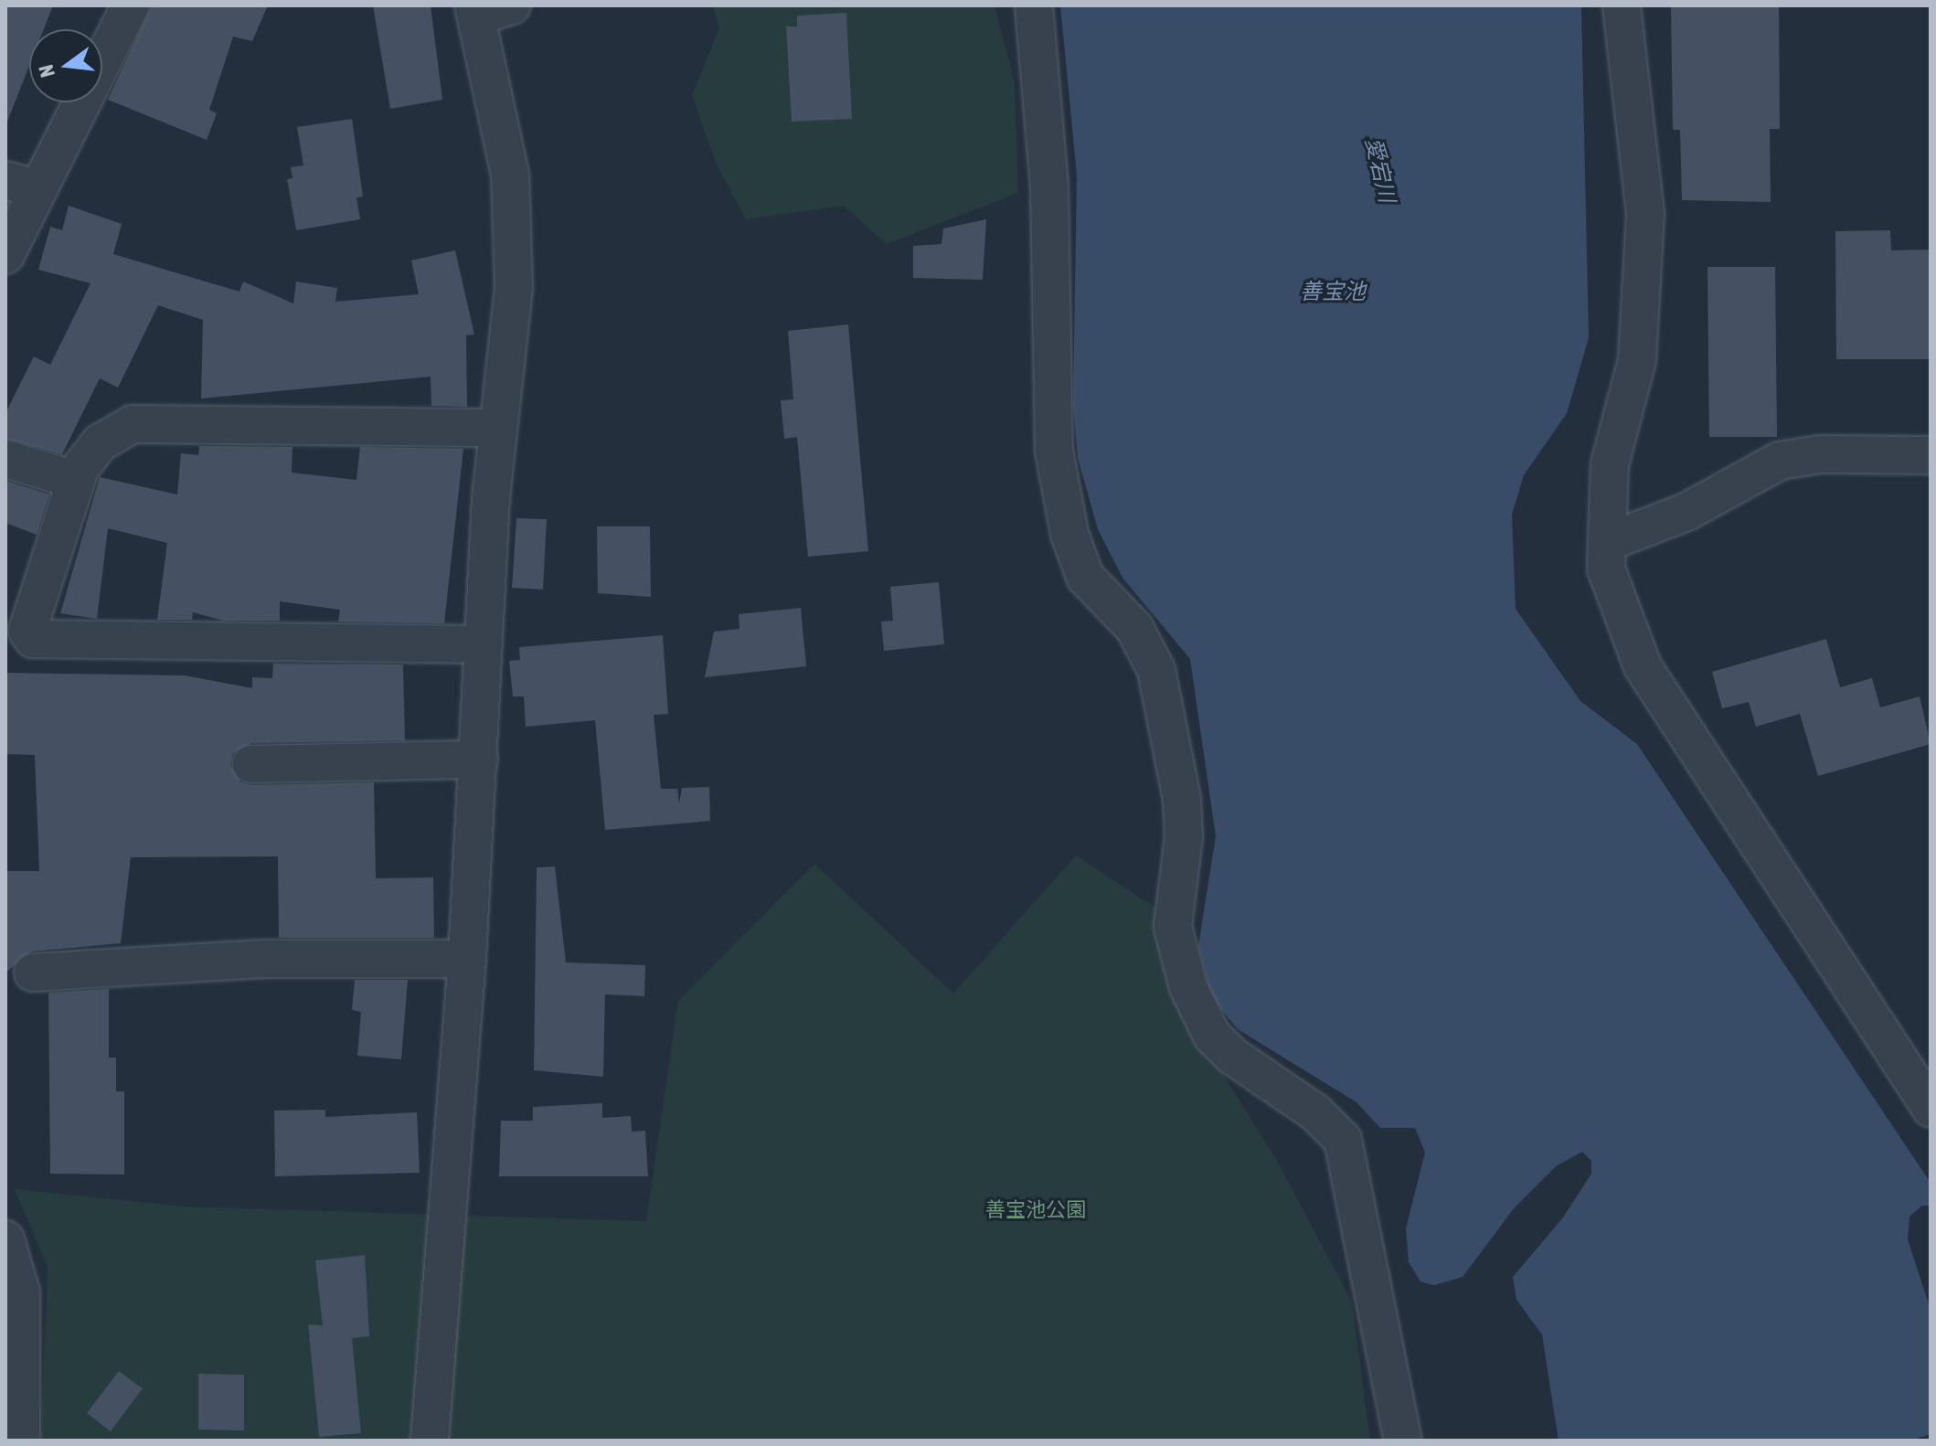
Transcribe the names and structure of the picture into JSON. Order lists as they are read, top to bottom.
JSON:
{
  "water": ["愛宕川", "善宝池"],
  "parks": ["善宝池公園"],
  "north": "left"
}
